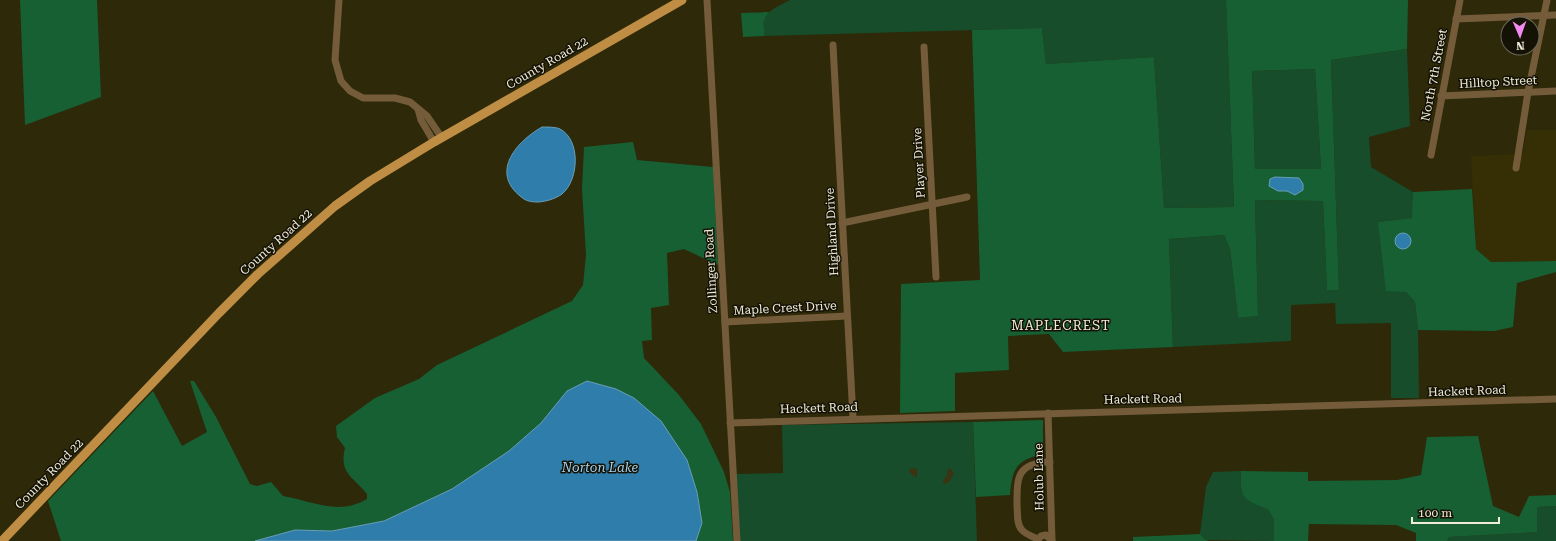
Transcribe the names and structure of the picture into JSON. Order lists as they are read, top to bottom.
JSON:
{
  "streets": {
    "main road": ["County Road 22"],
    "street": [
      "North 7th Street",
      "Hilltop Street",
      "Player Drive",
      "Highland Drive",
      "Zollinger Road",
      "Maple Crest Drive",
      "Hackett Road",
      "Holub Lane"
    ]
  },
  "crossings": [
    ["North 7th Street", "Hilltop Street"],
    ["Highland Drive", "Maple Crest Drive"],
    ["Highland Drive", "Hackett Road"],
    ["Zollinger Road", "Maple Crest Drive"],
    ["Zollinger Road", "Hackett Road"],
    ["Hackett Road", "Holub Lane"]
  ],
  "districts": ["MAPLECREST"],
  "water": ["Norton Lake"],
  "scale_bar": "100 m",
  "north": "bottom"
}
